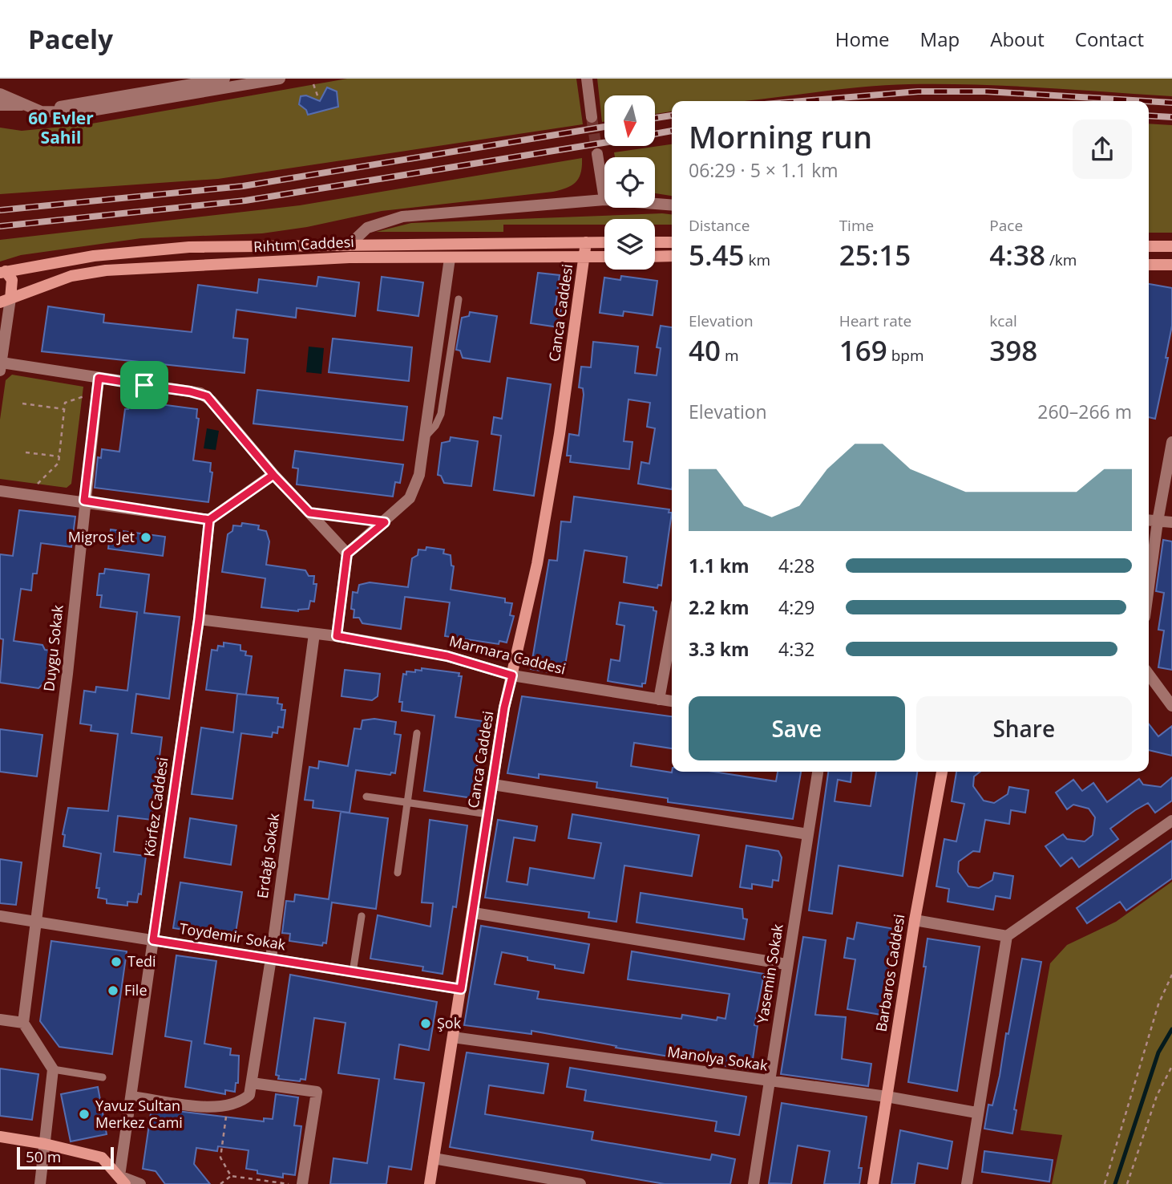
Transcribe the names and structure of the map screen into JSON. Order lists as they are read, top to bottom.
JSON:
{
  "streets": {
    "street": [
      "Rıhtım Caddesi",
      "Canca Caddesi",
      "Duygu Sokak",
      "Marmara Caddesi",
      "Körfez Caddesi",
      "Erdağı Sokak",
      "Toydemir Sokak",
      "Barbaros Caddesi",
      "Yasemin Sokak",
      "Manolya Sokak"
    ]
  },
  "crossings": [
    ["Rıhtım Caddesi", "Canca Caddesi"],
    ["Canca Caddesi", "Marmara Caddesi"],
    ["Canca Caddesi", "Toydemir Sokak"],
    ["Canca Caddesi", "Manolya Sokak"],
    ["Duygu Sokak", "Toydemir Sokak"],
    ["Marmara Caddesi", "Körfez Caddesi"],
    ["Marmara Caddesi", "Erdağı Sokak"],
    ["Körfez Caddesi", "Toydemir Sokak"],
    ["Erdağı Sokak", "Toydemir Sokak"],
    ["Barbaros Caddesi", "Manolya Sokak"],
    ["Yasemin Sokak", "Manolya Sokak"]
  ],
  "districts": ["60 Evler Sahil"],
  "places": [
    "Migros Jet",
    "Tedi",
    "File",
    "Şok",
    "Yavuz Sultan Merkez Cami"
  ],
  "scale_bar": "50 m",
  "north": "bottom",
  "page": {
    "header": "Pacely",
    "nav": [
      "Home",
      "Map",
      "About",
      "Contact"
    ],
    "heading": ["Morning run", "06:29 · 5 × 1.1 km"],
    "stats": [
      ["Distance", "5.45 km"],
      ["Time", "25:15"],
      ["Pace", "4:38 /km"],
      ["Elevation", "40 m"],
      ["Heart rate", "169 bpm"],
      ["kcal", "398"]
    ],
    "chart": ["Elevation", "260–266 m"],
    "list": [
      {
        "name": "1.1 km",
        "note": "4:28"
      },
      {
        "name": "2.2 km",
        "note": "4:29"
      },
      {
        "name": "3.3 km",
        "note": "4:32"
      }
    ],
    "buttons": ["Save", "Share"],
    "scale": "50 m"
  }
}
